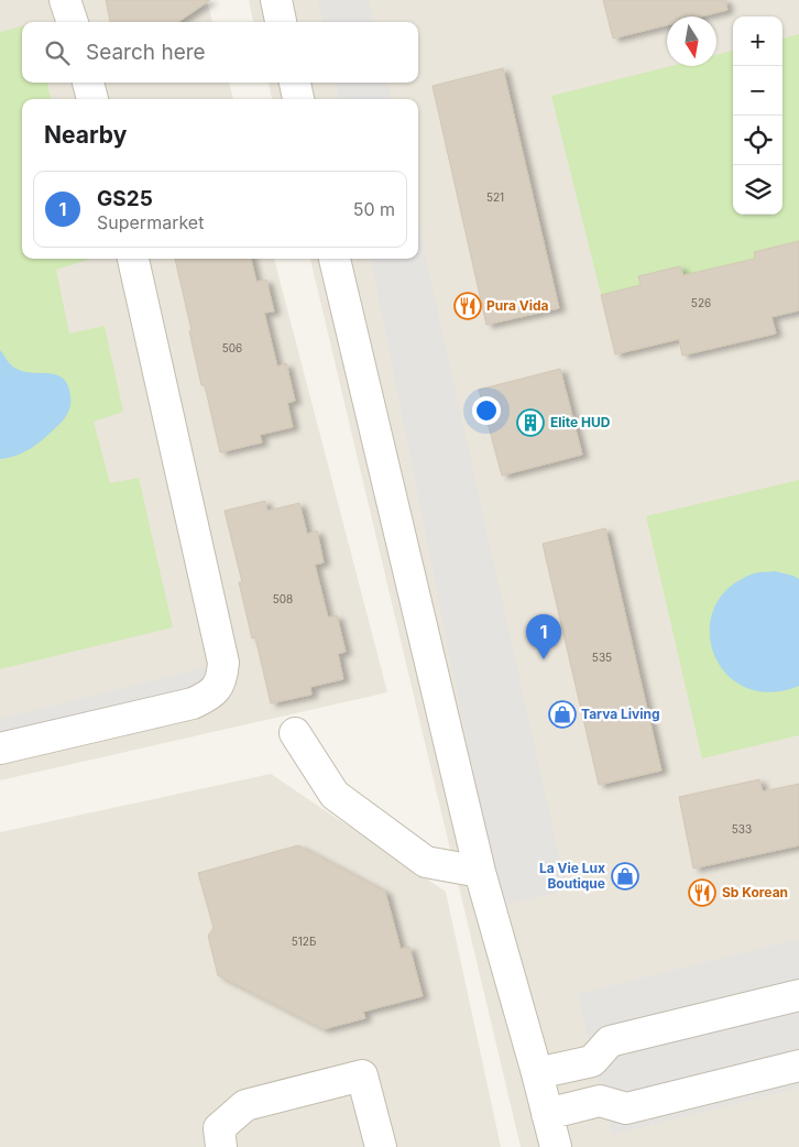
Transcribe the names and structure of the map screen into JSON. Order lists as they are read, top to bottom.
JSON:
{
  "places": {
    "restaurant": ["Pura Vida", "Sb Korean"],
    "building": ["Elite HUD"],
    "shop": ["Tarva Living", "La Vie Lux Boutique"]
  },
  "house_numbers": [
    "521",
    "526",
    "506",
    "508",
    "535",
    "533",
    "512Б"
  ],
  "north": "bottom",
  "page": {
    "map_buttons": ["+", "−"],
    "search": "Search here",
    "heading": "Nearby",
    "list": [
      {
        "mark": "1",
        "name": "GS25",
        "note": "Supermarket",
        "value": "50 m"
      }
    ],
    "pins": "1"
  }
}
